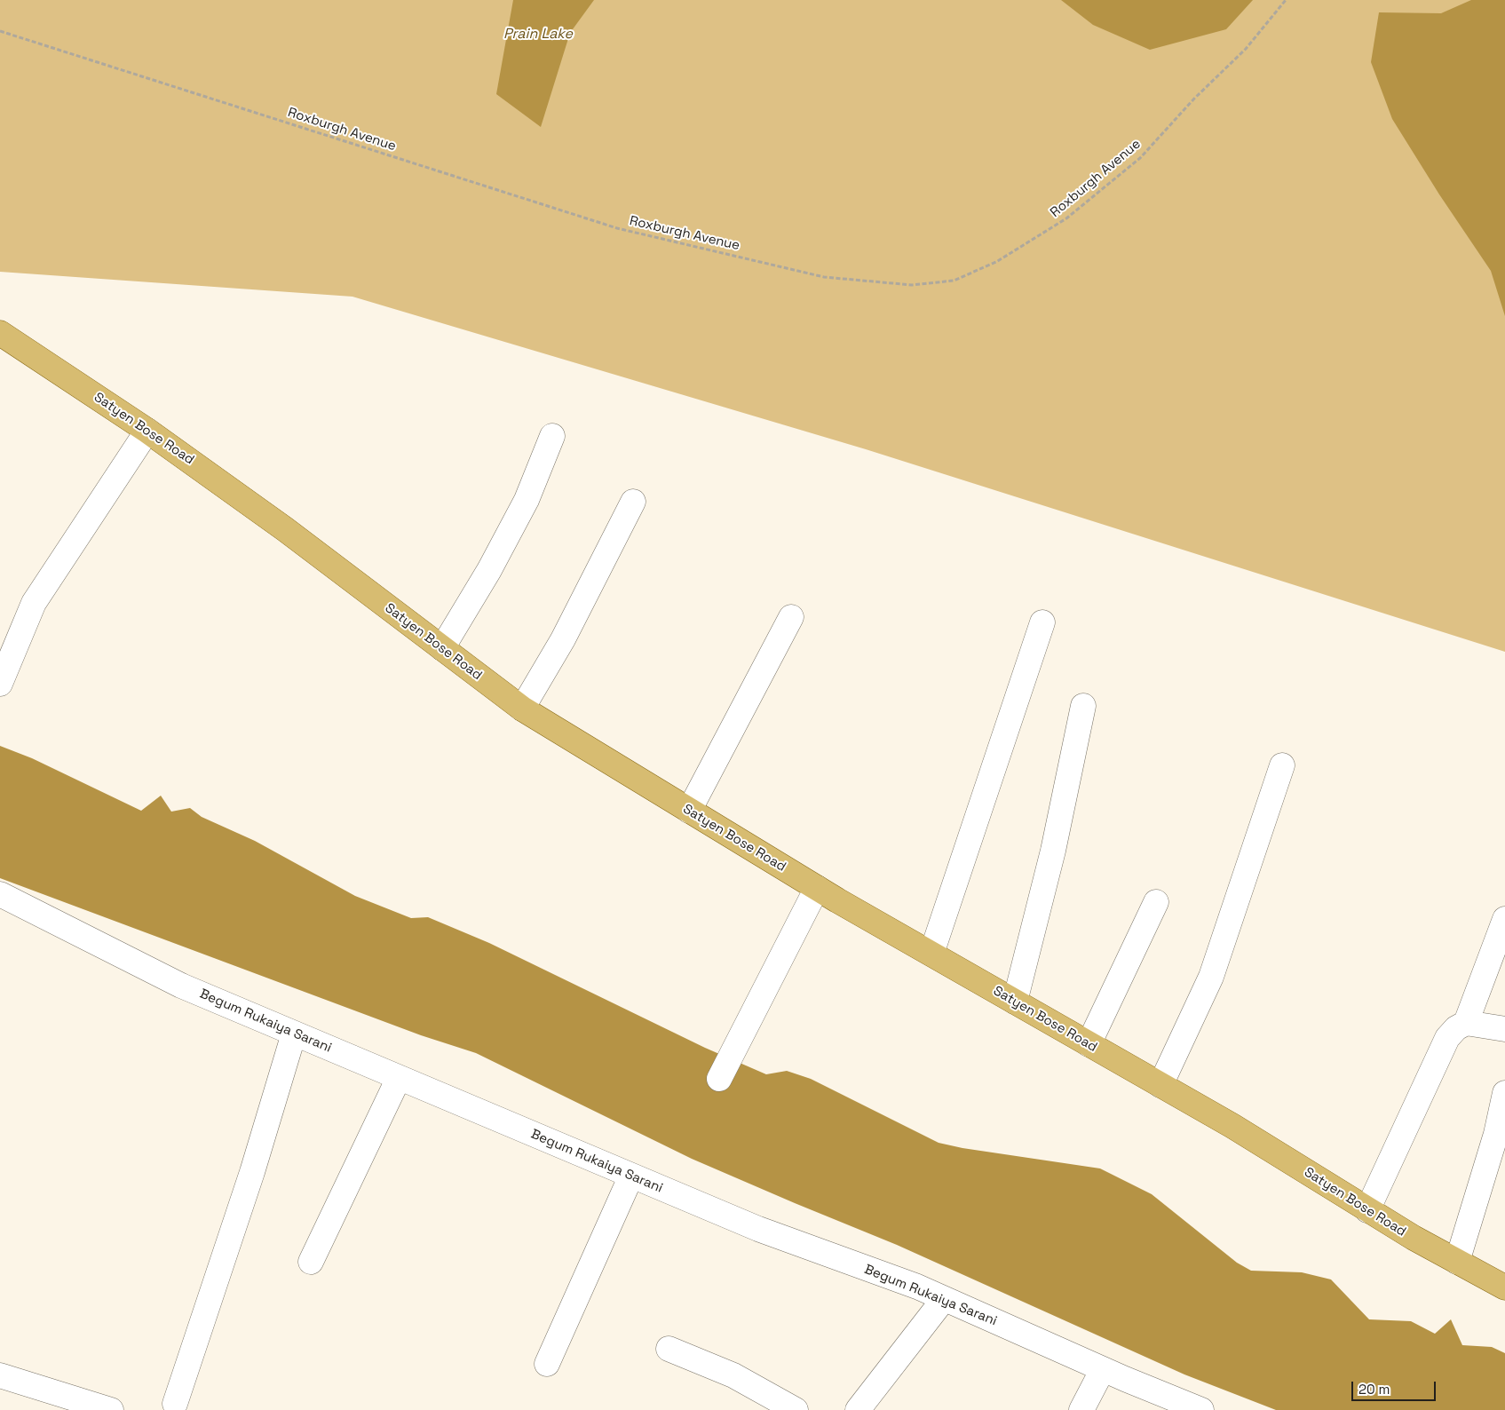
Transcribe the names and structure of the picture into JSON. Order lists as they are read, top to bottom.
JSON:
{
  "streets": {
    "main road": ["Satyen Bose Road"],
    "street": ["Begum Rukaiya Sarani"],
    "path": ["Roxburgh Avenue"]
  },
  "water": ["Prain Lake"],
  "scale_bar": "20 m"
}
